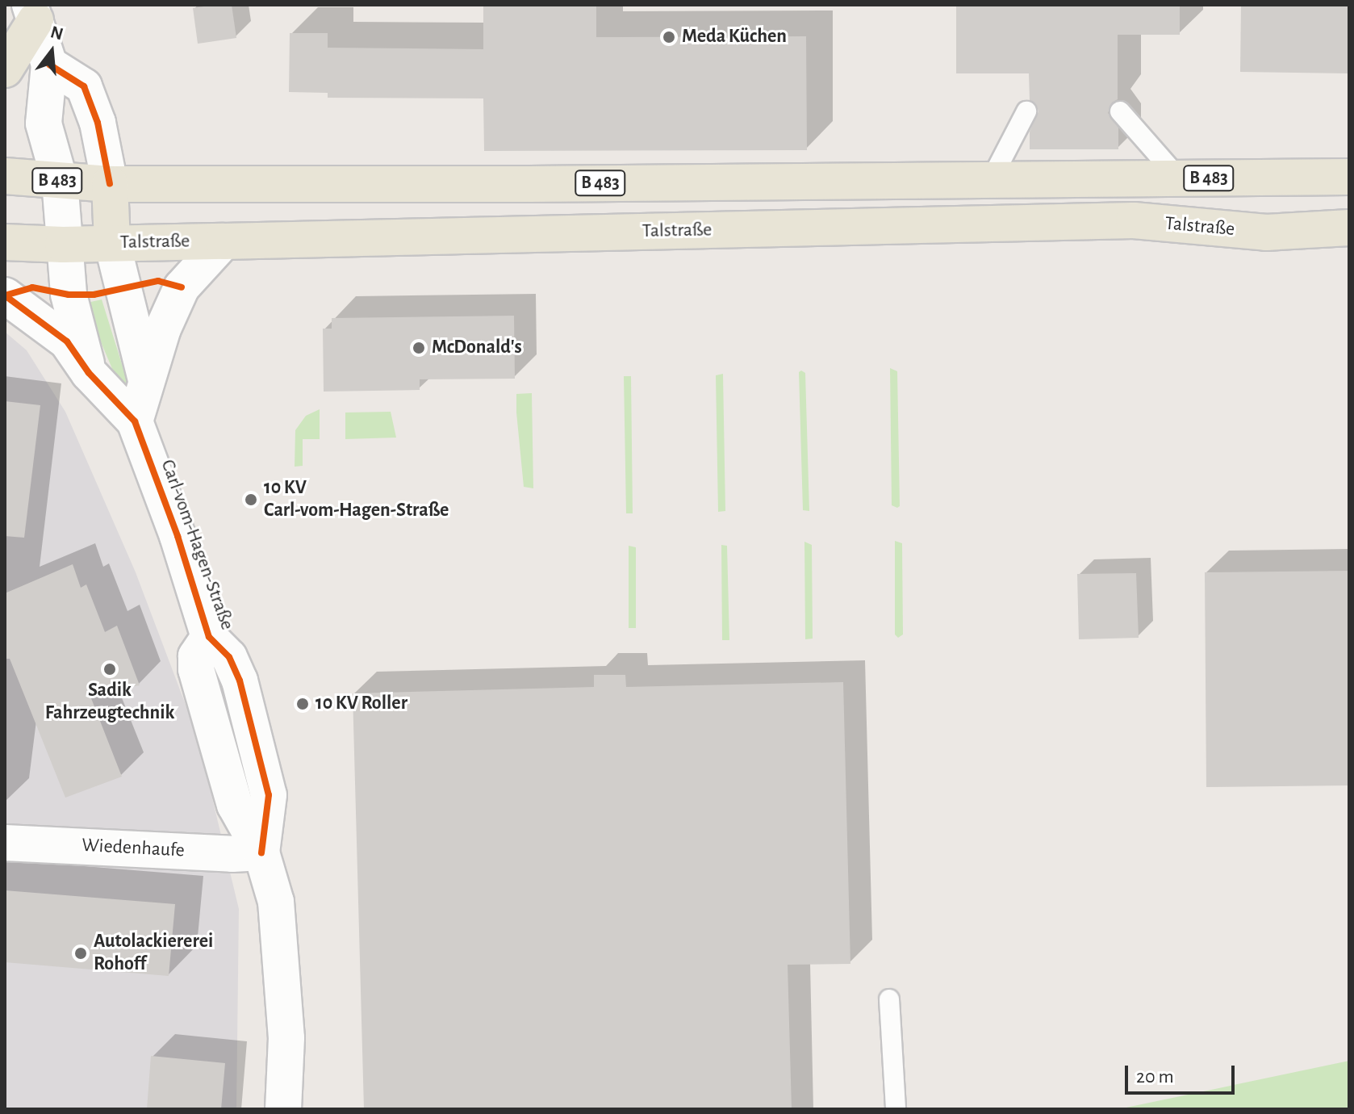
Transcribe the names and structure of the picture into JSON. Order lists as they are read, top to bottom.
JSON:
{
  "streets": {
    "main road": ["B 483", "Talstraße"],
    "street": ["Carl-vom-Hagen-Straße", "Wiedenhaufe"]
  },
  "crossings": [
    ["B 483", "Carl-vom-Hagen-Straße"],
    ["Talstraße", "Carl-vom-Hagen-Straße"],
    ["Carl-vom-Hagen-Straße", "Wiedenhaufe"]
  ],
  "places": [
    "Meda Küchen",
    "McDonald's",
    "10 KV Carl-vom-Hagen-Straße",
    "Sadik Fahrzeugtechnik",
    "10 KV Roller",
    "Autolackiererei Rohoff"
  ],
  "scale_bar": "20 m",
  "north": "top"
}
